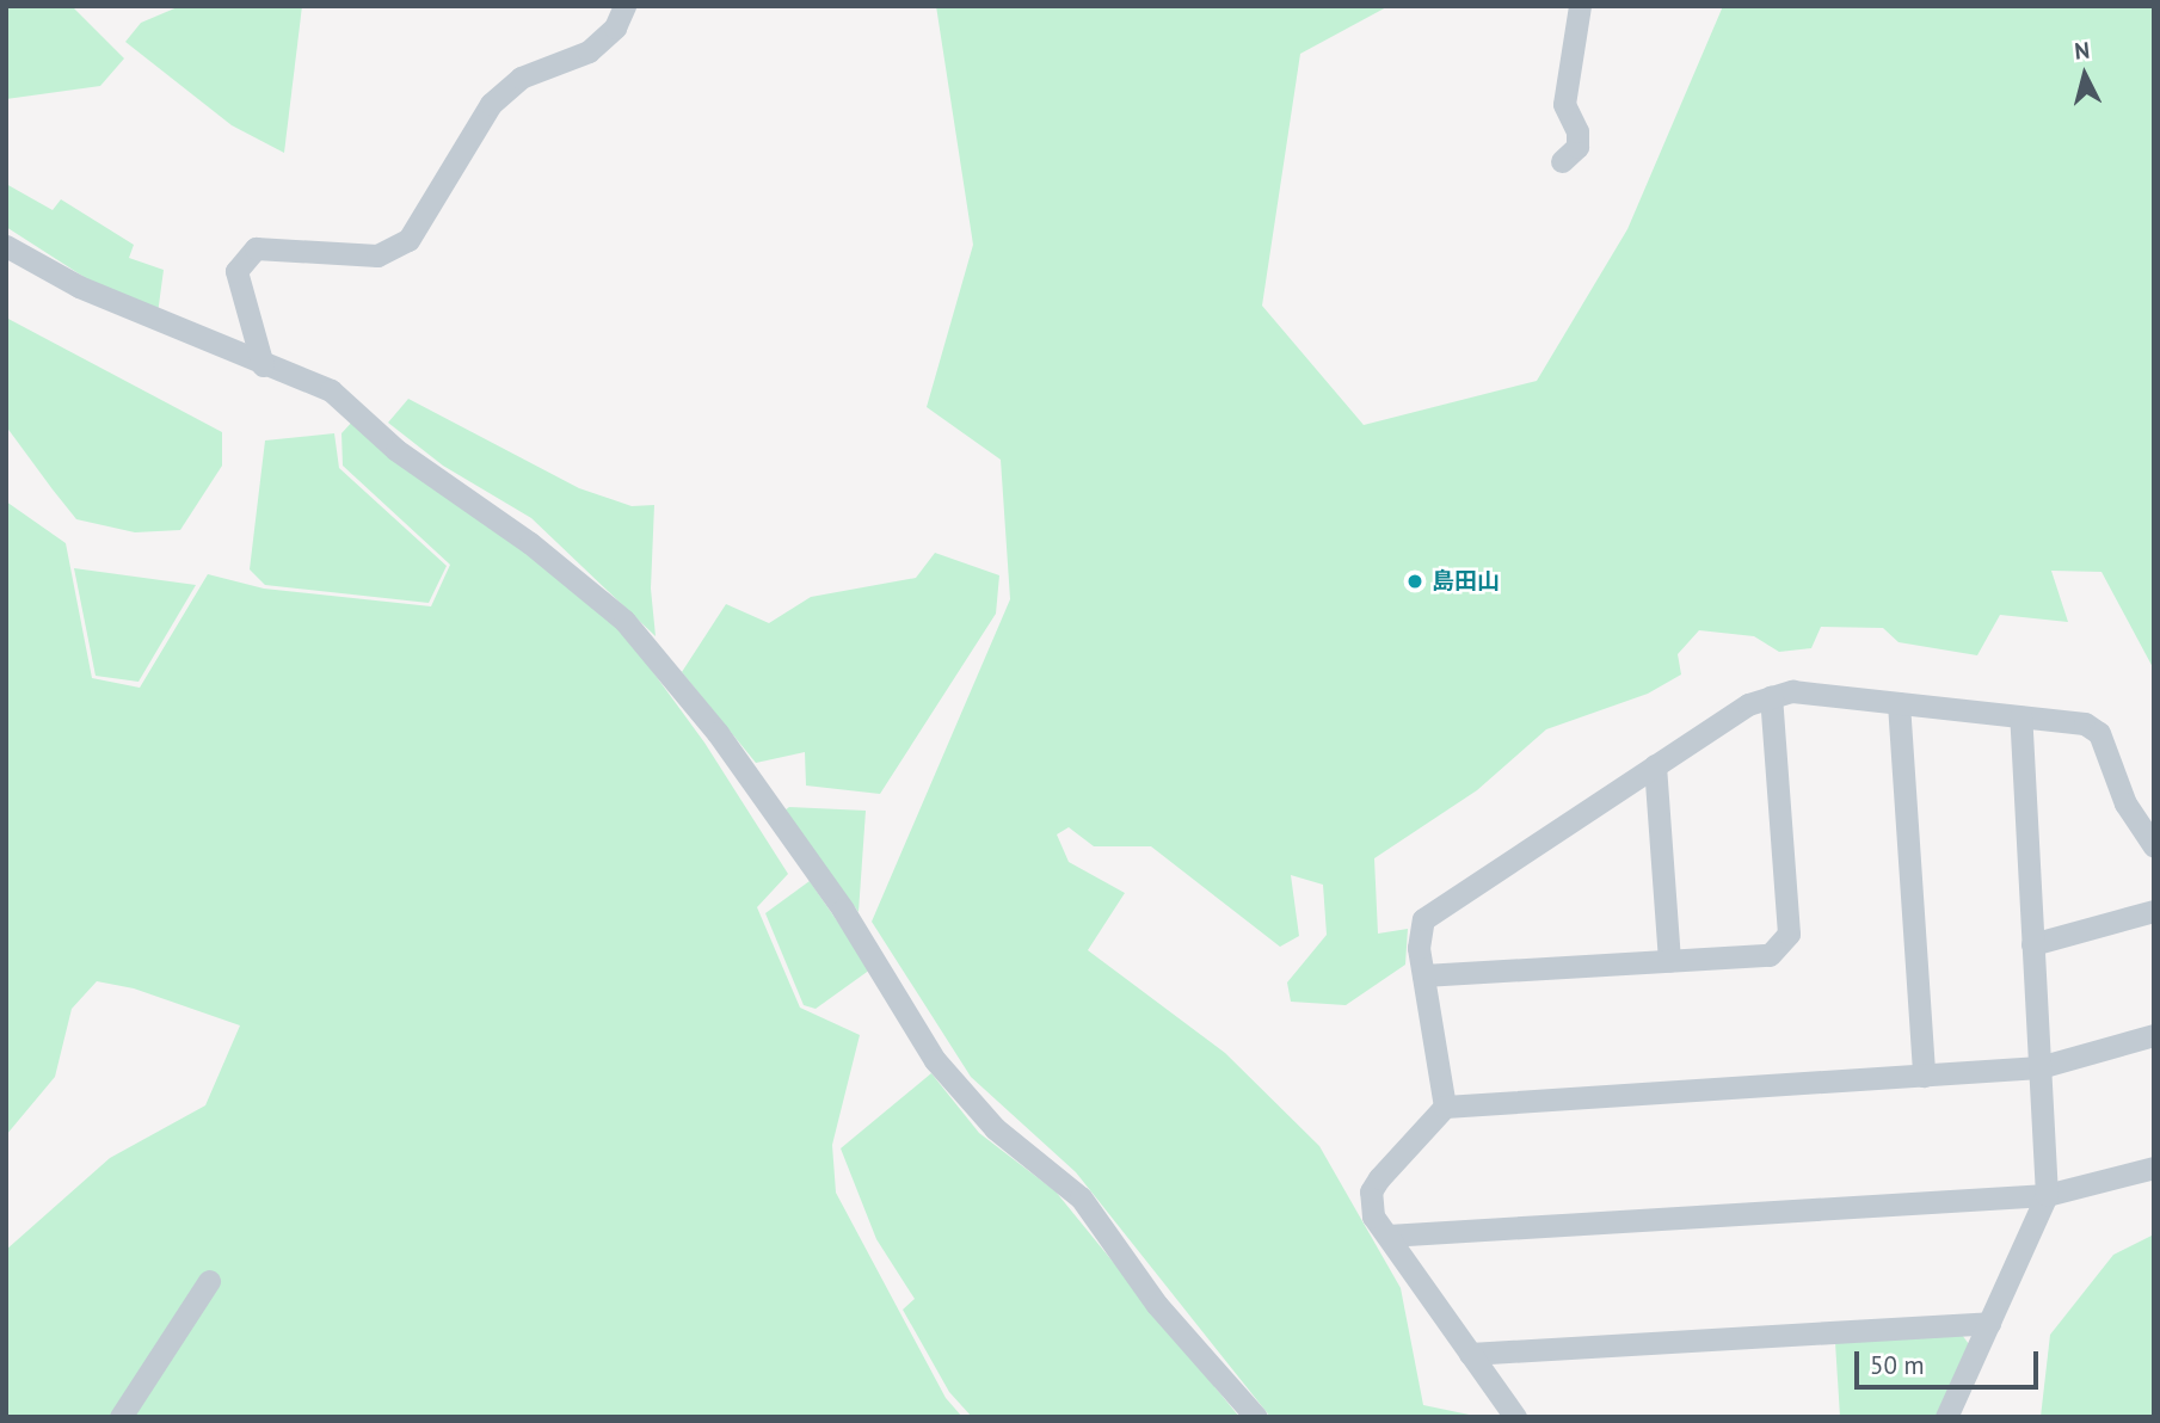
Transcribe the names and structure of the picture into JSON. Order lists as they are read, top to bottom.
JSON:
{
  "places": ["島田山"],
  "scale_bar": "50 m",
  "north": "top"
}
